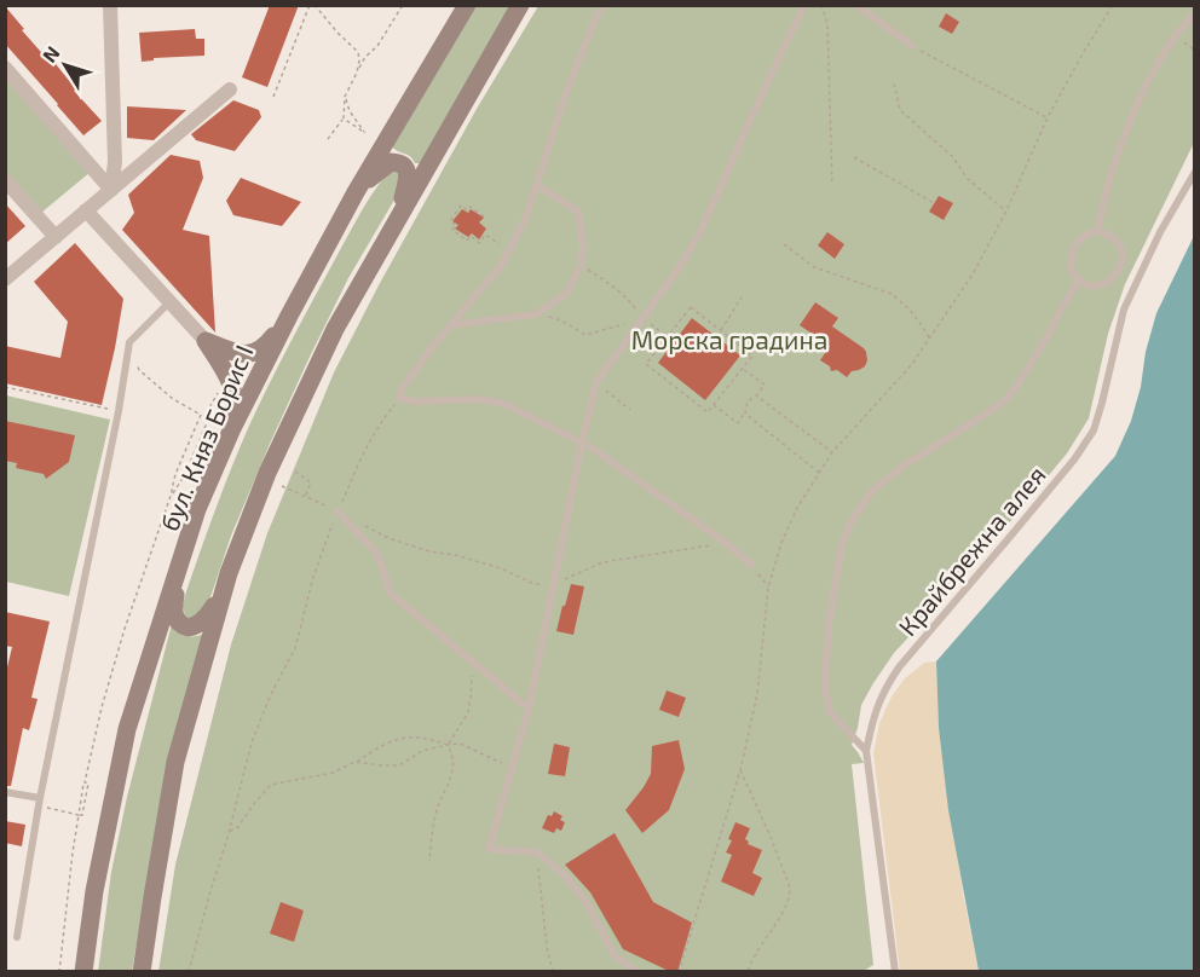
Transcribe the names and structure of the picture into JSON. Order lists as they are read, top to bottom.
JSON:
{
  "streets": {
    "main road": ["бул. Княз Борис I"],
    "lane": ["Крайбрежна алея"]
  },
  "parks": ["Морска градина"],
  "north": "top left"
}
